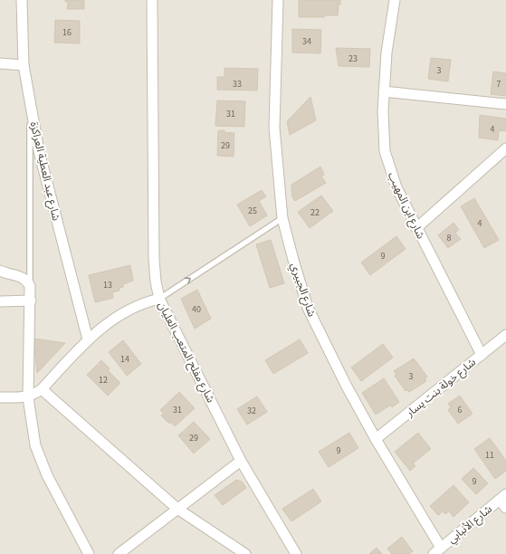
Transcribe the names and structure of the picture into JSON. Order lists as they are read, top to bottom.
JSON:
{
  "streets": {
    "street": [
      "شارع عبد العطية العراكزة",
      "شارع ابن المهيب",
      "شارع الجبيري",
      "شارع مفلح المتعب العليان",
      "شارع خولة بنت يسار",
      "شارع الأنبابي"
    ]
  },
  "crossings": [
    ["شارع ابن المهيب", "شارع خولة بنت يسار"],
    ["شارع الجبيري", "شارع خولة بنت يسار"],
    ["شارع الجبيري", "شارع الأنبابي"]
  ],
  "house_numbers": [
    "16",
    "34",
    "23",
    "3",
    "33",
    "7",
    "31",
    "4",
    "29",
    "25",
    "22",
    "4",
    "8",
    "9",
    "13",
    "40",
    "14",
    "3",
    "12",
    "31",
    "6",
    "32",
    "29",
    "9",
    "11",
    "9"
  ]
}
